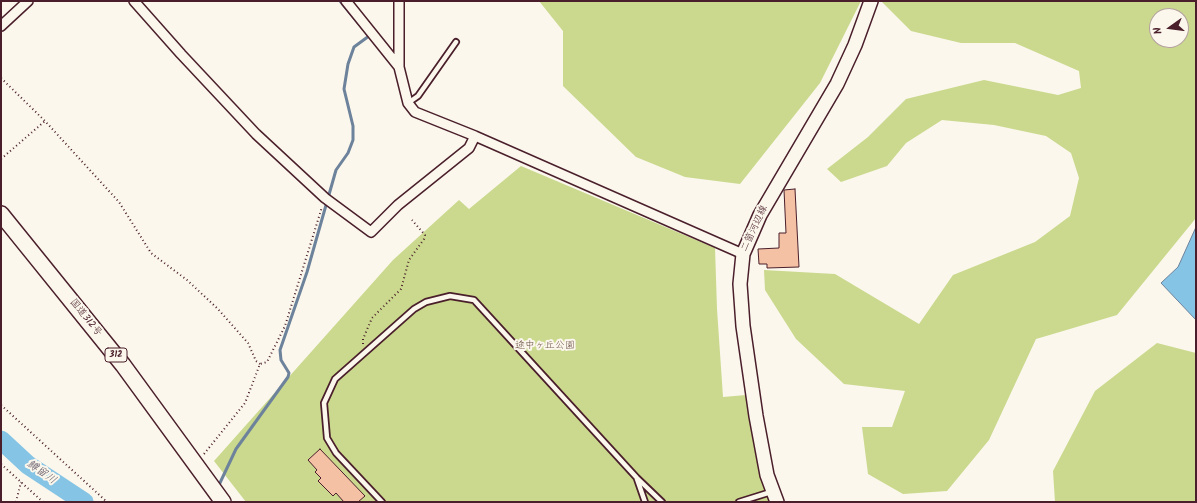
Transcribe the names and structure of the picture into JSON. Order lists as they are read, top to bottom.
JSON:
{
  "streets": {
    "highway": ["国道312号", "312"],
    "main road": ["二箇河辺線"]
  },
  "water": ["鱒留川"],
  "parks": ["途中ヶ丘公園"],
  "north": "left"
}
